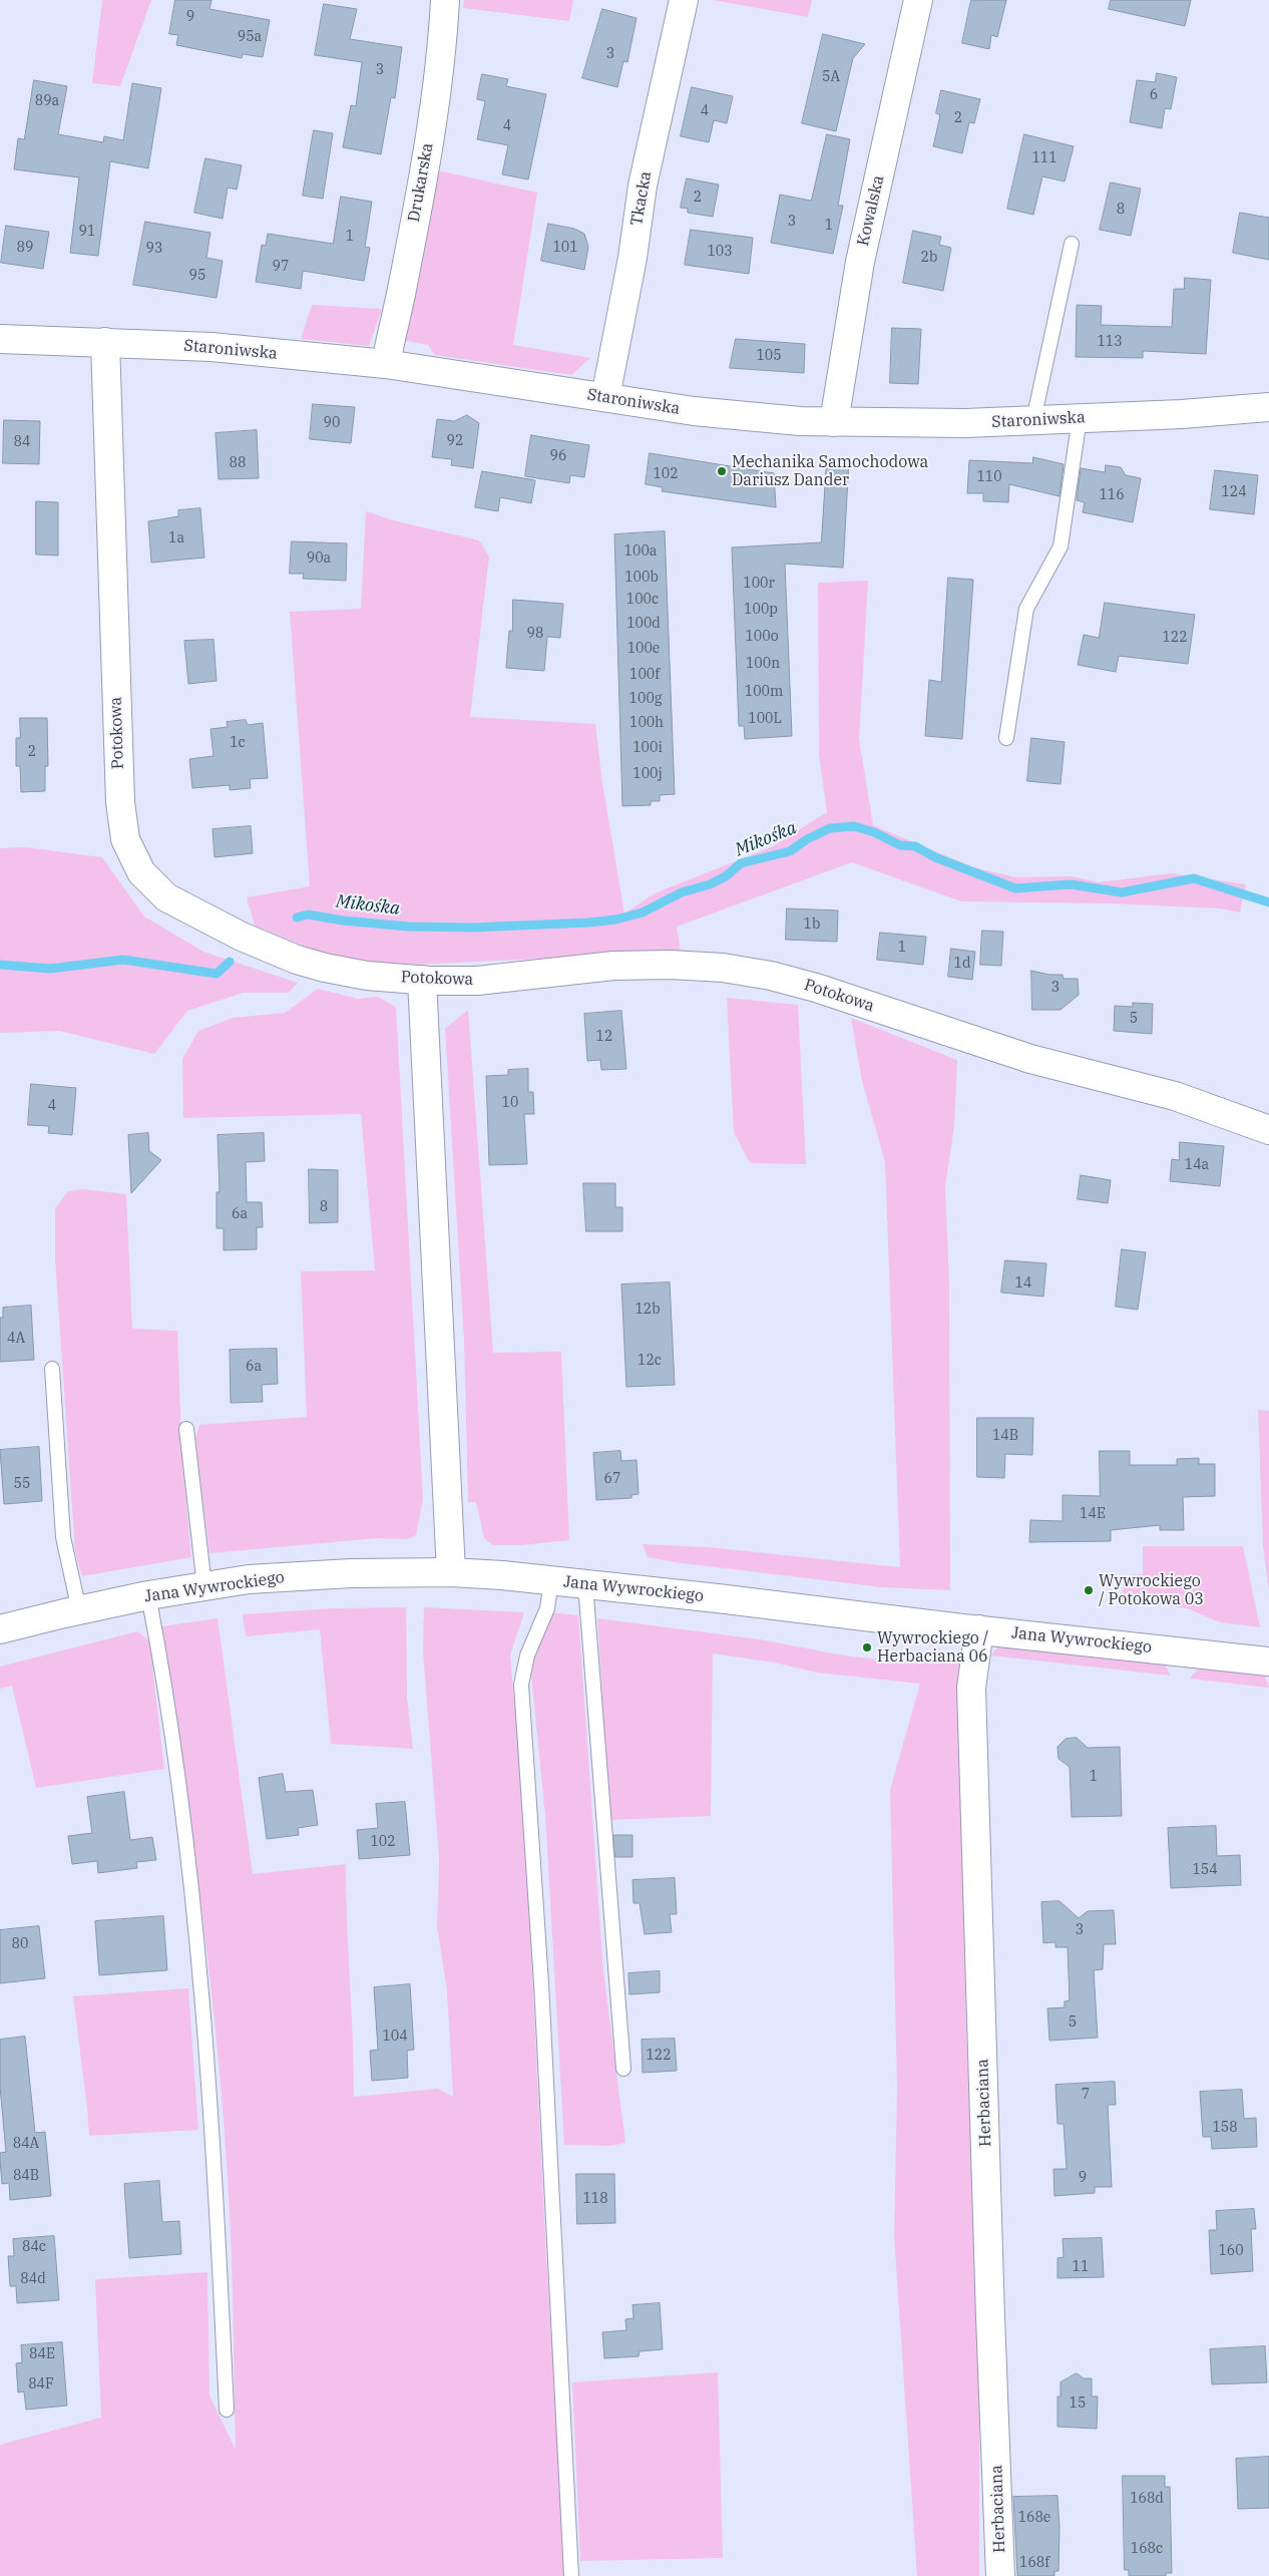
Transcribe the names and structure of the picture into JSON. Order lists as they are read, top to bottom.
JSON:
{
  "streets": {
    "street": [
      "Drukarska",
      "Tkacka",
      "Kowalska",
      "Staroniwska",
      "Potokowa",
      "Jana Wywrockiego",
      "Herbaciana"
    ]
  },
  "crossings": [
    ["Drukarska", "Staroniwska"],
    ["Tkacka", "Staroniwska"],
    ["Kowalska", "Staroniwska"],
    ["Staroniwska", "Potokowa"],
    ["Jana Wywrockiego", "Herbaciana"]
  ],
  "water": ["Mikośka"],
  "places": ["Mechanika Samochodowa Dariusz Dander", "Wywrockiego / Potokowa 03", "Wywrockiego / Herbaciana 06"],
  "house_numbers": [
    "9",
    "95a",
    "3",
    "3",
    "5A",
    "6",
    "89a",
    "4",
    "2",
    "4",
    "111",
    "2",
    "8",
    "3",
    "1",
    "91",
    "1",
    "89",
    "101",
    "93",
    "103",
    "2b",
    "97",
    "95",
    "113",
    "105",
    "90",
    "92",
    "84",
    "96",
    "88",
    "102",
    "110",
    "124",
    "116",
    "1a",
    "100a",
    "90a",
    "100b",
    "100r",
    "100c",
    "100p",
    "100d",
    "98",
    "100o",
    "122",
    "100e",
    "100n",
    "100f",
    "100m",
    "100g",
    "100L",
    "100h",
    "1c",
    "100i",
    "2",
    "100j",
    "1b",
    "1",
    "1d",
    "3",
    "5",
    "12",
    "10",
    "4",
    "14a",
    "8",
    "6a",
    "14",
    "12b",
    "4A",
    "12c",
    "6a",
    "14B",
    "67",
    "55",
    "14E",
    "1",
    "102",
    "154",
    "3",
    "80",
    "5",
    "104",
    "122",
    "7",
    "158",
    "84A",
    "84B",
    "9",
    "118",
    "84c",
    "160",
    "11",
    "84d",
    "84E",
    "84F",
    "15",
    "168d",
    "168e",
    "168c",
    "168f"
  ]
}
